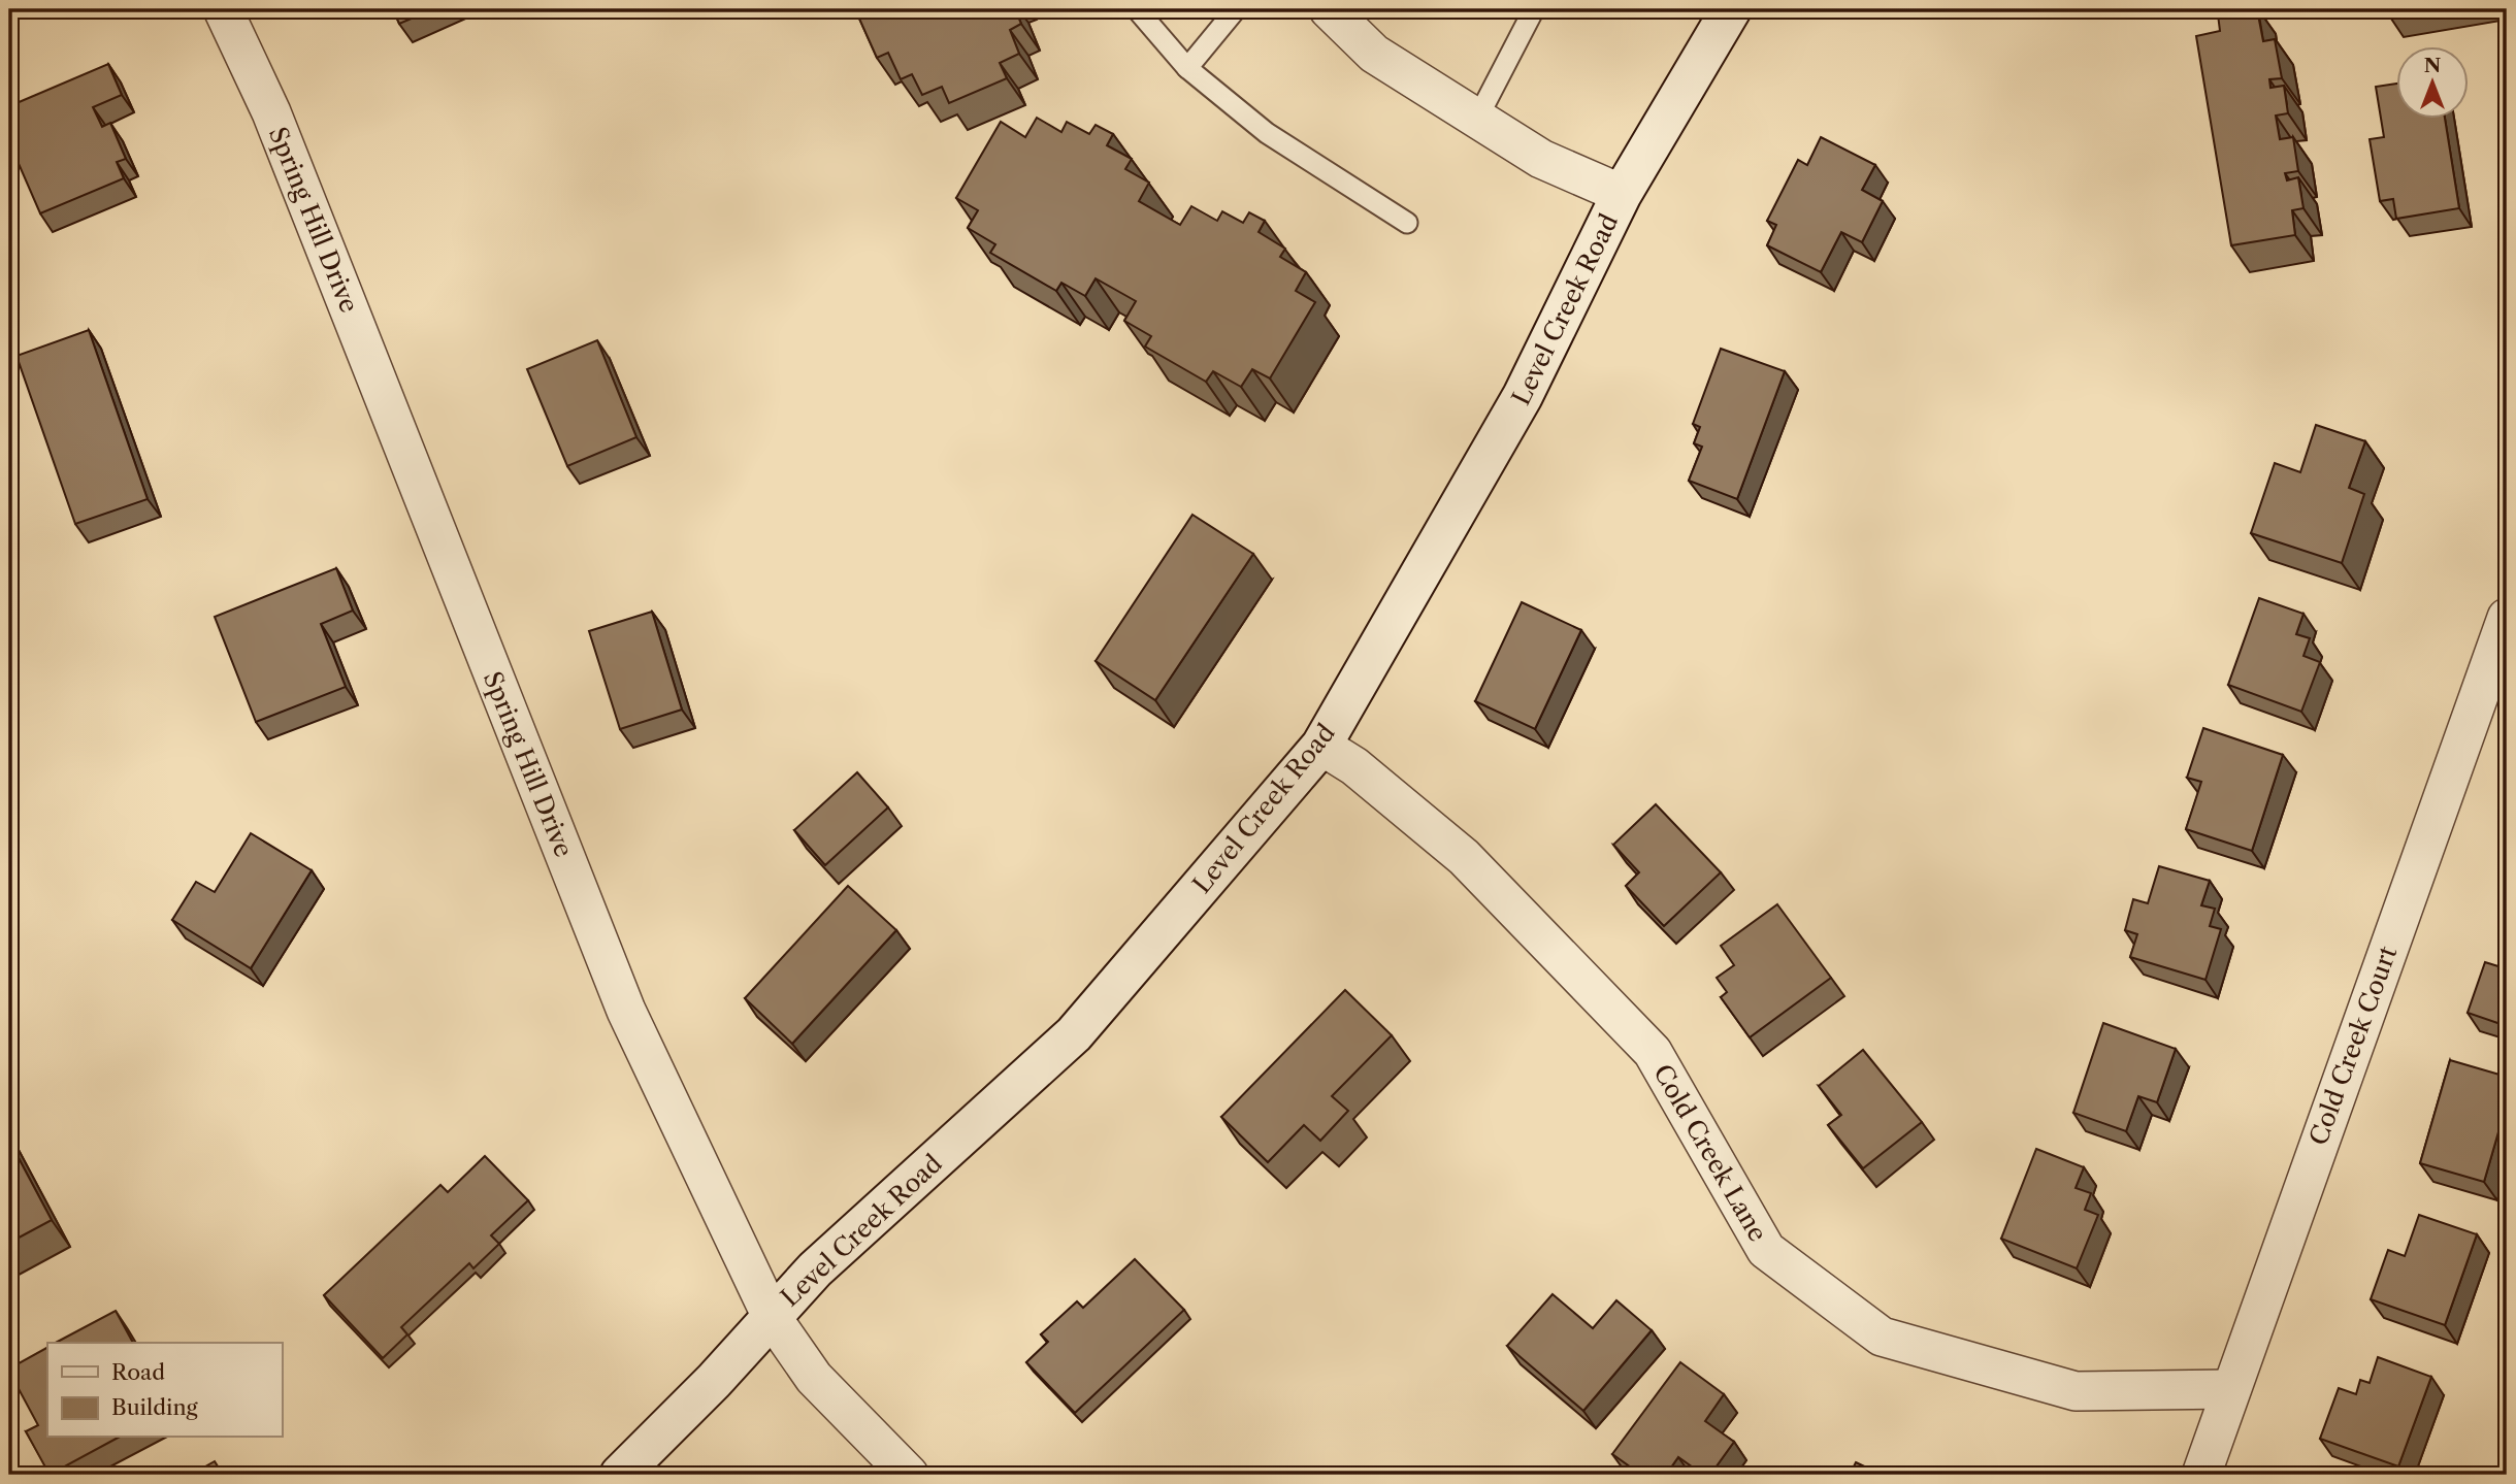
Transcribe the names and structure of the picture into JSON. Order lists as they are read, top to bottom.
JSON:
{
  "streets": {
    "street": [
      "Spring Hill Drive",
      "Level Creek Road",
      "Cold Creek Court",
      "Cold Creek Lane"
    ]
  },
  "crossings": [
    ["Spring Hill Drive", "Level Creek Road"],
    ["Level Creek Road", "Cold Creek Lane"],
    ["Cold Creek Court", "Cold Creek Lane"]
  ],
  "legend": ["Road", "Building"],
  "north": "top"
}
